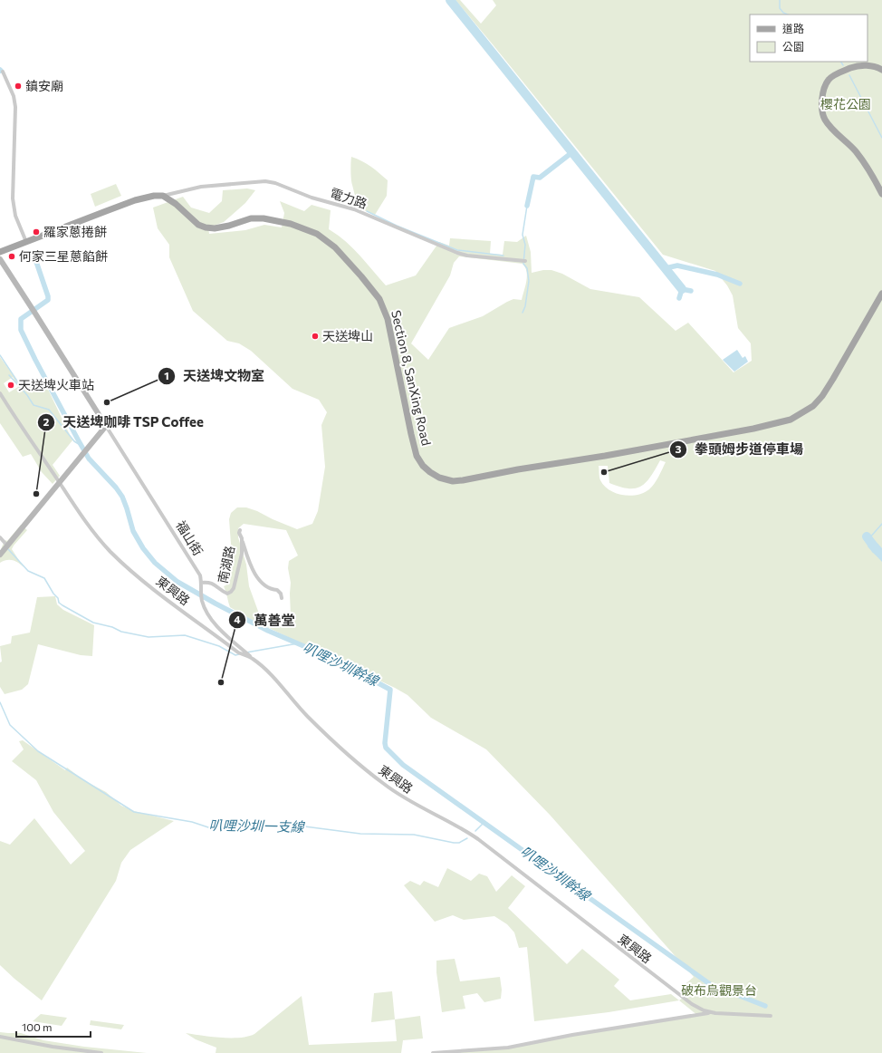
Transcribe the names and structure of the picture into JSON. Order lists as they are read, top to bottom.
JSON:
{
  "streets": {
    "main road": ["Section 8, SanXing Road"],
    "street": [
      "電力路",
      "福山街",
      "南湖路",
      "東興路"
    ]
  },
  "crossings": [
    ["電力路", "Section 8, SanXing Road"],
    ["福山街", "南湖路"],
    ["福山街", "東興路"]
  ],
  "water": ["叭哩沙圳幹線", "叭哩沙圳一支線"],
  "parks": ["櫻花公園", "破布烏觀景台"],
  "places": [
    "鎮安廟",
    "羅家蔥捲餅",
    "何家三星蔥餡餅",
    "天送埤山",
    "天送埤火車站",
    "天送埤文物室",
    "拳頭姆步道停車場",
    "天送埤咖啡 TSP Coffee",
    "萬善堂"
  ],
  "legend": ["道路", "公園"],
  "scale_bar": "100 m"
}
